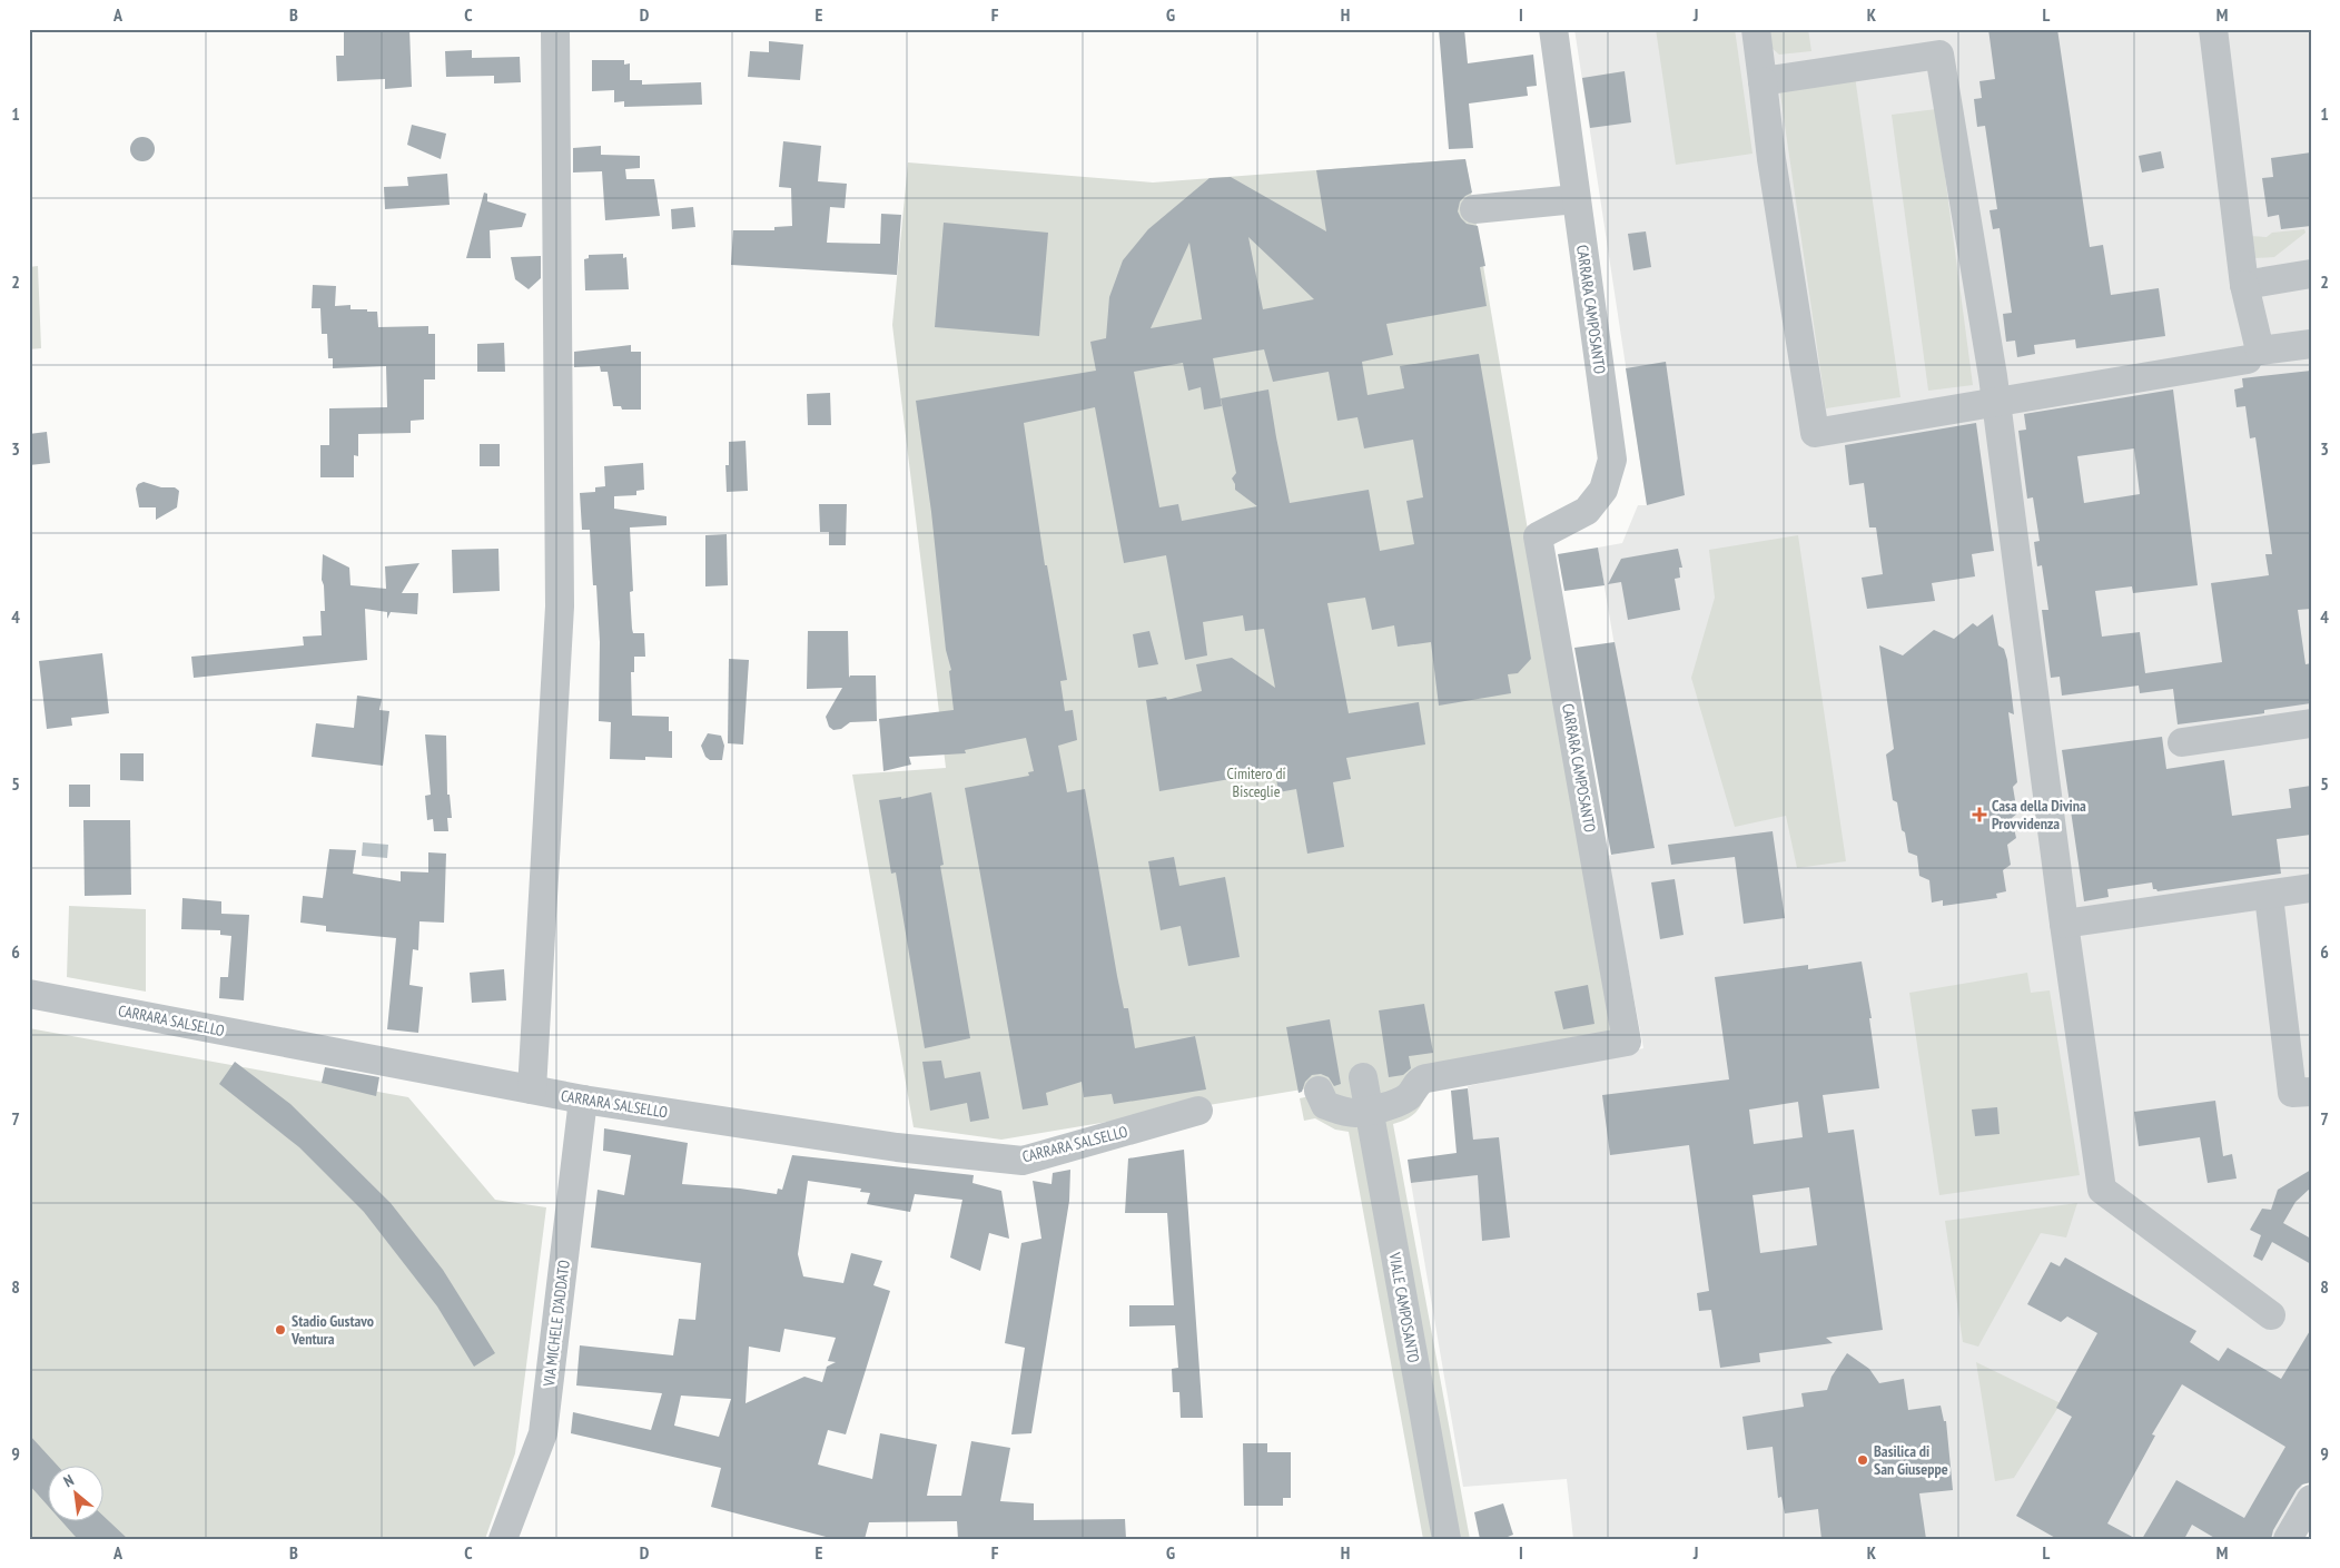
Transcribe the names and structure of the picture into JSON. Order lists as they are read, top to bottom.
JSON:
{
  "streets": {
    "street": [
      "CARRARA CAMPOSANTO",
      "CARRARA SALSELLO",
      "VIALE CAMPOSANTO",
      "VIA MICHELE D'ADDATO"
    ]
  },
  "crossings": [
    ["CARRARA CAMPOSANTO", "VIALE CAMPOSANTO"],
    ["CARRARA SALSELLO", "VIA MICHELE D'ADDATO"]
  ],
  "parks": ["Cimitero di Bisceglie"],
  "places": {
    "health": ["Casa della Divina Provvidenza"],
    "other": ["Stadio Gustavo Ventura", "Basilica di San Giuseppe"]
  },
  "north": "top left",
  "grid": {
    "columns": [
      "A",
      "B",
      "C",
      "D",
      "E",
      "F",
      "G",
      "H",
      "I",
      "J",
      "K",
      "L",
      "M"
    ],
    "rows": [
      "1",
      "2",
      "3",
      "4",
      "5",
      "6",
      "7",
      "8",
      "9"
    ]
  }
}
